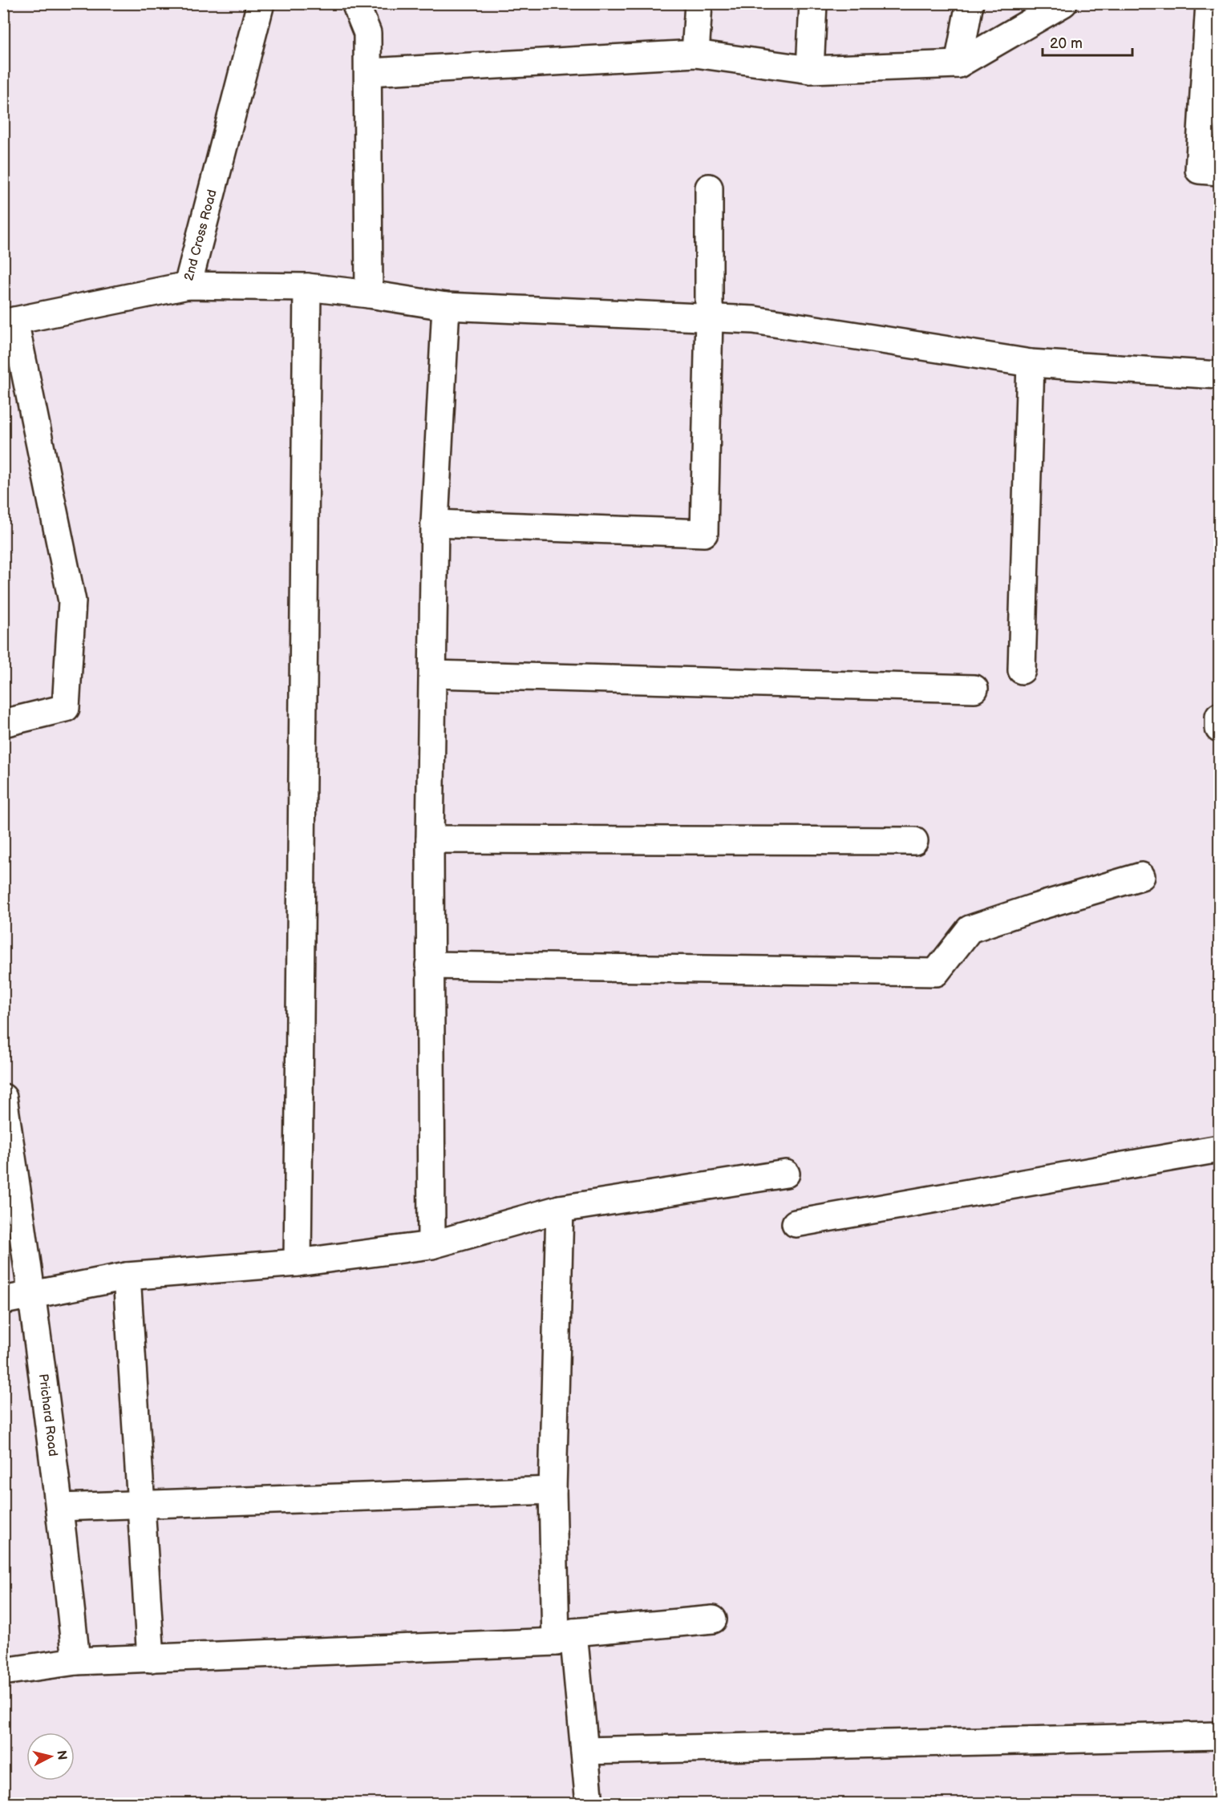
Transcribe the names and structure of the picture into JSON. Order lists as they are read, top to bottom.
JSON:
{
  "streets": {
    "street": ["2nd Cross Road", "Prichard Road"]
  },
  "scale_bar": "20 m",
  "north": "right"
}
